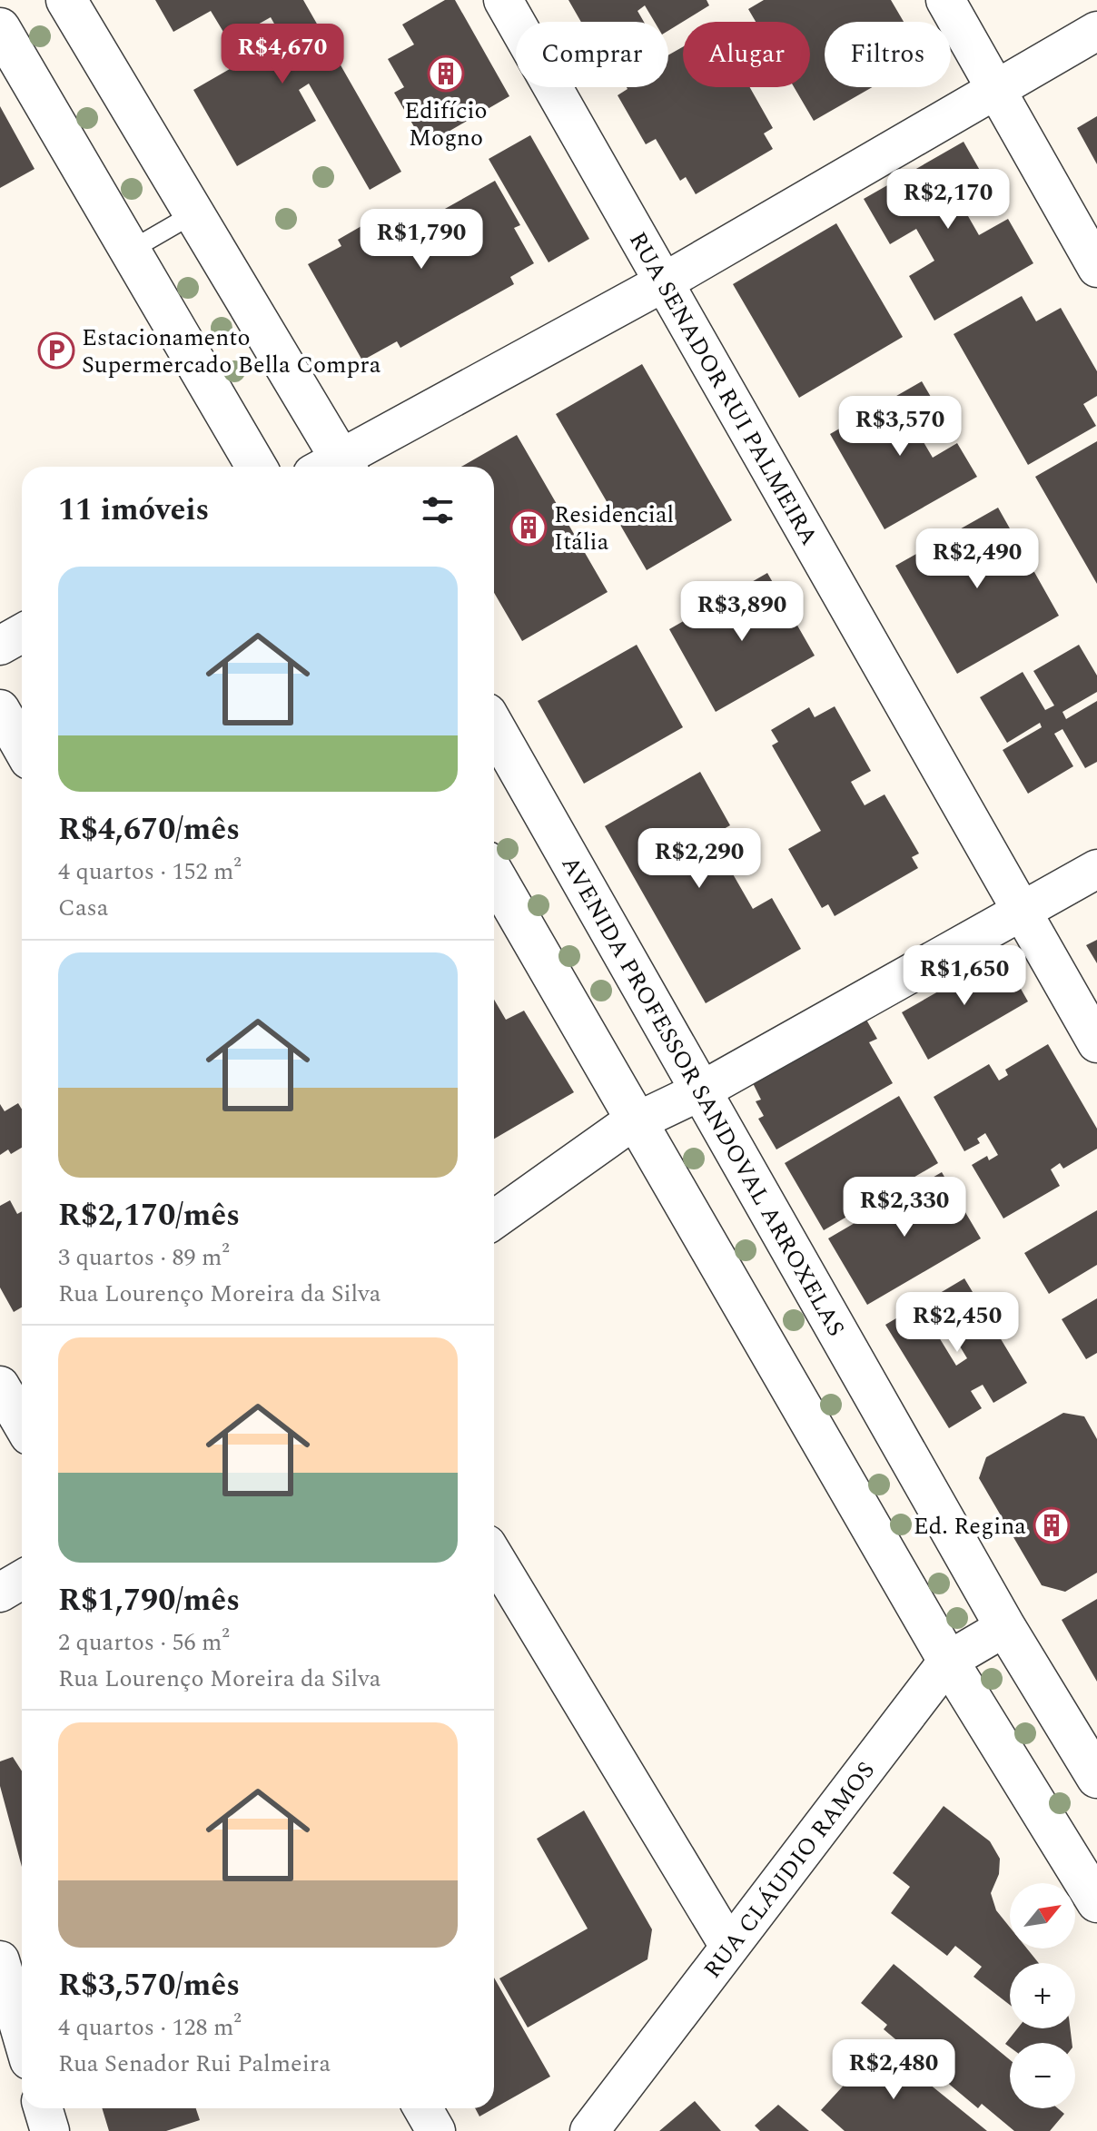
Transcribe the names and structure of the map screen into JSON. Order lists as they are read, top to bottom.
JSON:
{
  "streets": {
    "street": ["RUA SENADOR RUI PALMEIRA", "AVENIDA PROFESSOR SANDOVAL ARROXELAS", "RUA CLÁUDIO RAMOS"]
  },
  "crossings": [
    ["AVENIDA PROFESSOR SANDOVAL ARROXELAS", "RUA CLÁUDIO RAMOS"]
  ],
  "places": {
    "building": ["Edifício Mogno", "Residencial Itália", "Ed. Regina"],
    "parking": ["Estacionamento Supermercado Bella Compra"]
  },
  "north": "top right",
  "page": {
    "chip": ["Comprar", "Alugar", "Filtros"],
    "price": [
      "R$4,670",
      "R$2,170",
      "R$1,790",
      "R$3,570",
      "R$2,490",
      "R$3,890",
      "R$2,290",
      "R$1,650",
      "R$2,330",
      "R$2,450",
      "R$2,480"
    ],
    "heading": "11 imóveis",
    "list": [
      {
        "name": "R$4,670/mês",
        "note": "4 quartos · 152 m² · Casa"
      },
      {
        "name": "R$2,170/mês",
        "note": "3 quartos · 89 m² · Rua Lourenço Moreira da Silva"
      },
      {
        "name": "R$1,790/mês",
        "note": "2 quartos · 56 m² · Rua Lourenço Moreira da Silva"
      },
      {
        "name": "R$3,570/mês",
        "note": "4 quartos · 128 m² · Rua Senador Rui Palmeira"
      }
    ],
    "map_buttons": ["+", "−"]
  }
}
